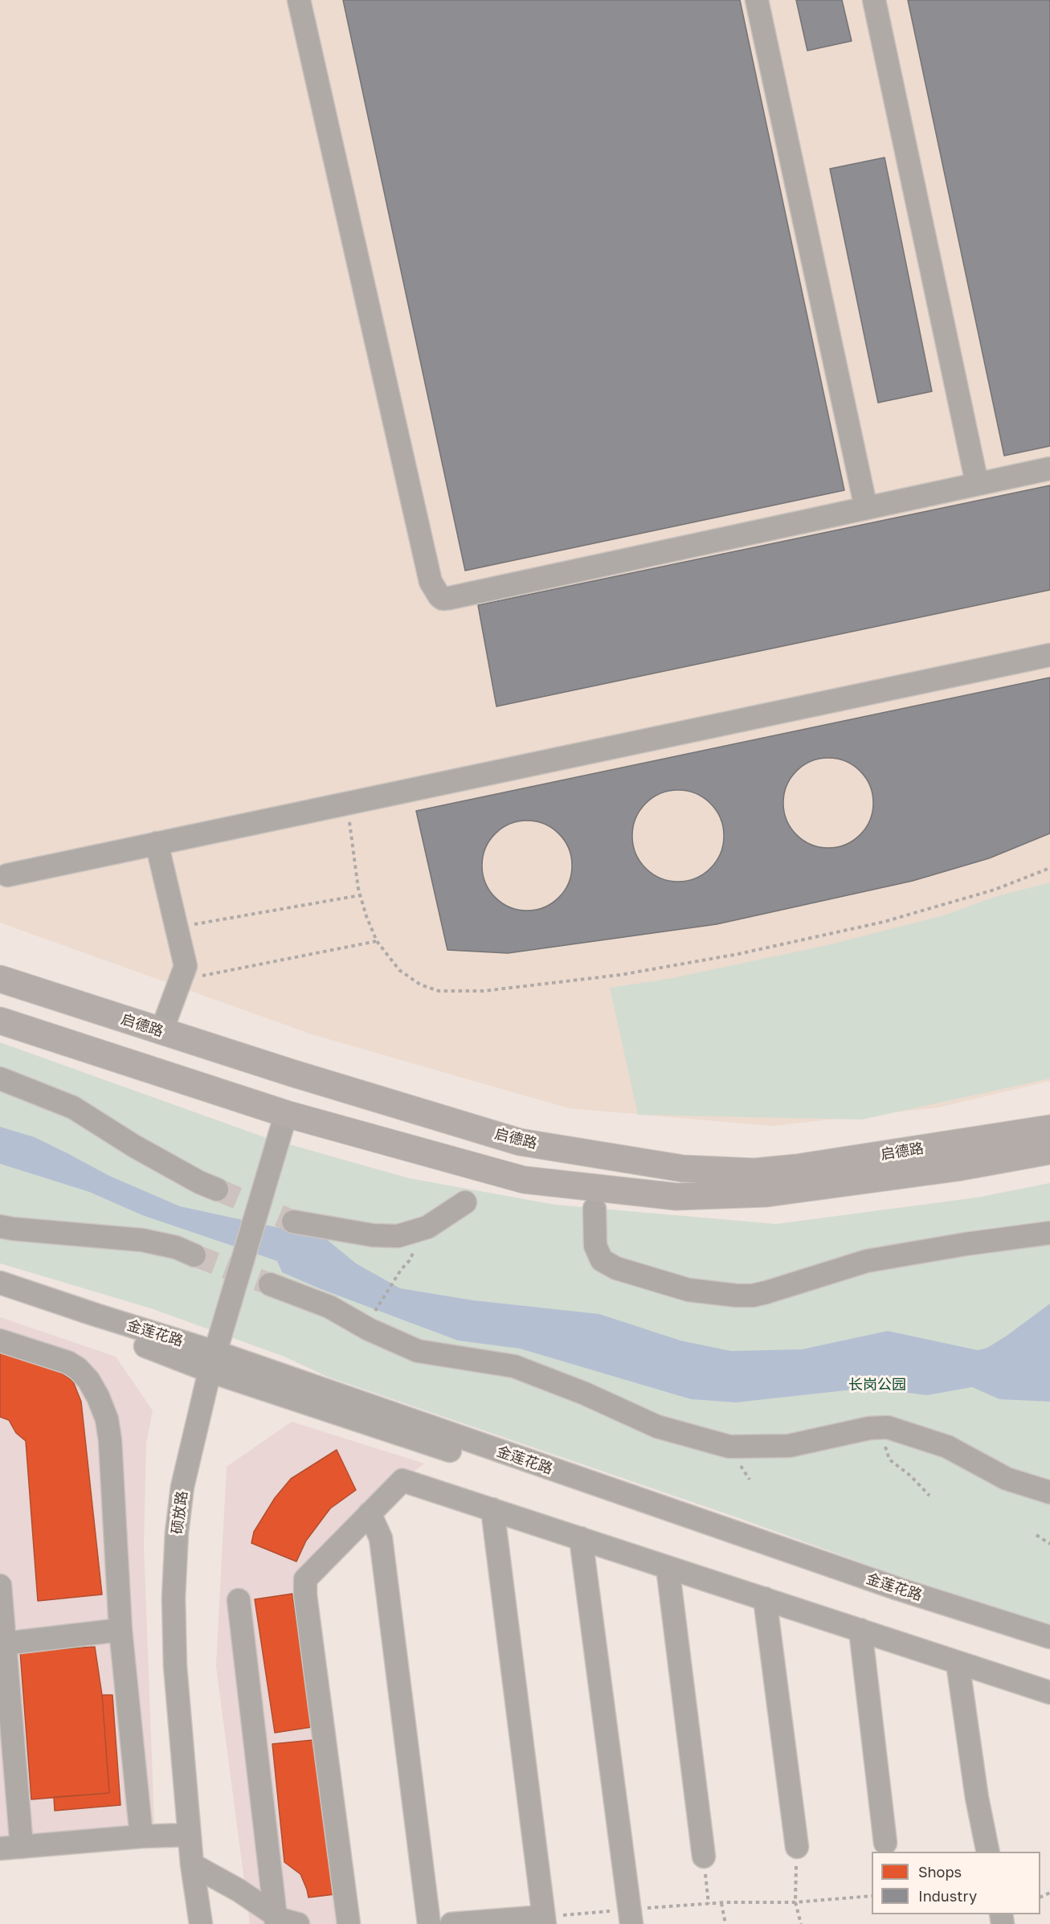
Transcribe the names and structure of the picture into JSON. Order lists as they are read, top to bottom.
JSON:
{
  "streets": {
    "main road": ["启德路"],
    "street": ["金莲花路", "硕放路"]
  },
  "crossings": [
    ["启德路", "硕放路"],
    ["金莲花路", "硕放路"]
  ],
  "parks": ["长岗公园"],
  "legend": ["Shops", "Industry"]
}
